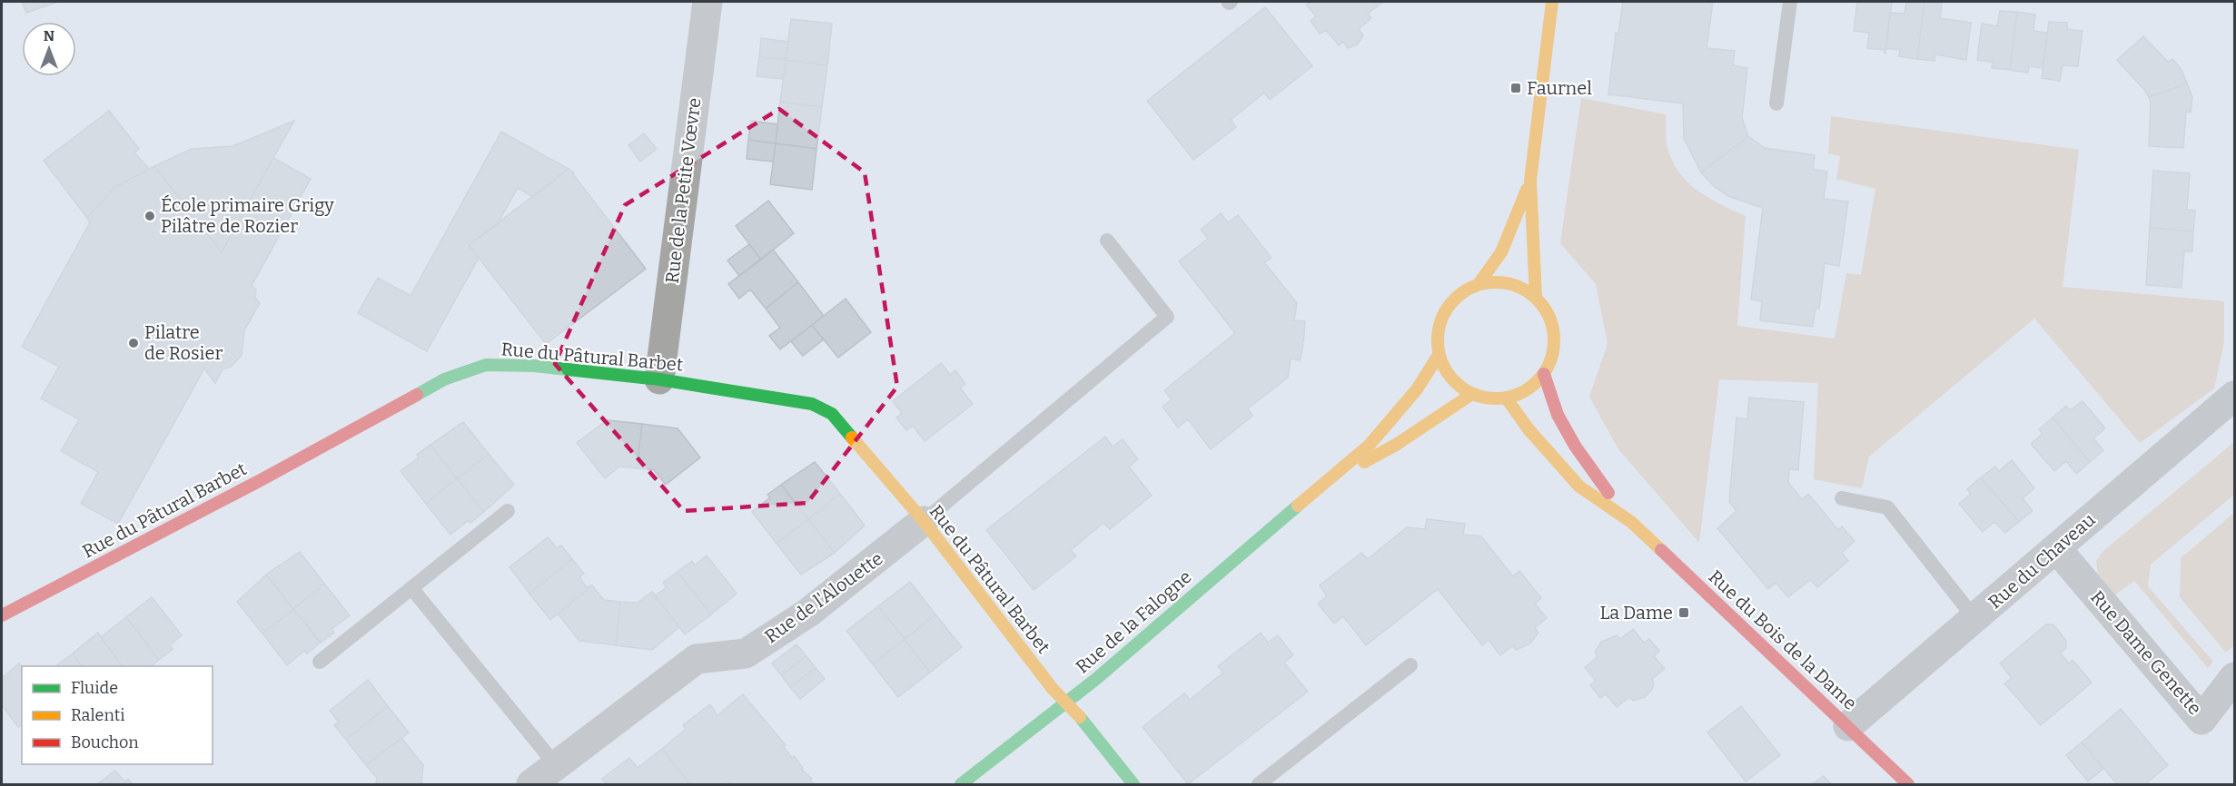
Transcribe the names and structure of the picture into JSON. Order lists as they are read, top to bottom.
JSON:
{
  "streets": {
    "street": [
      "Rue de la Petite Vœvre",
      "Rue du Pâtural Barbet",
      "Rue du Chaveau",
      "Rue de l'Alouette",
      "Rue de la Falogne",
      "Rue du Bois de la Dame",
      "Rue Dame Genette"
    ]
  },
  "crossings": [
    ["Rue de la Petite Vœvre", "Rue du Pâtural Barbet"],
    ["Rue du Pâtural Barbet", "Rue de l'Alouette"],
    ["Rue du Pâtural Barbet", "Rue de la Falogne"],
    ["Rue du Chaveau", "Rue du Bois de la Dame"],
    ["Rue du Chaveau", "Rue Dame Genette"],
    ["Rue de la Falogne", "Rue du Bois de la Dame"]
  ],
  "places": {
    "transit": ["Faurnel", "La Dame"],
    "other": ["École primaire Grigy Pilâtre de Rozier", "Pilatre de Rosier"]
  },
  "legend": ["Fluide", "Ralenti", "Bouchon"],
  "north": "top"
}
